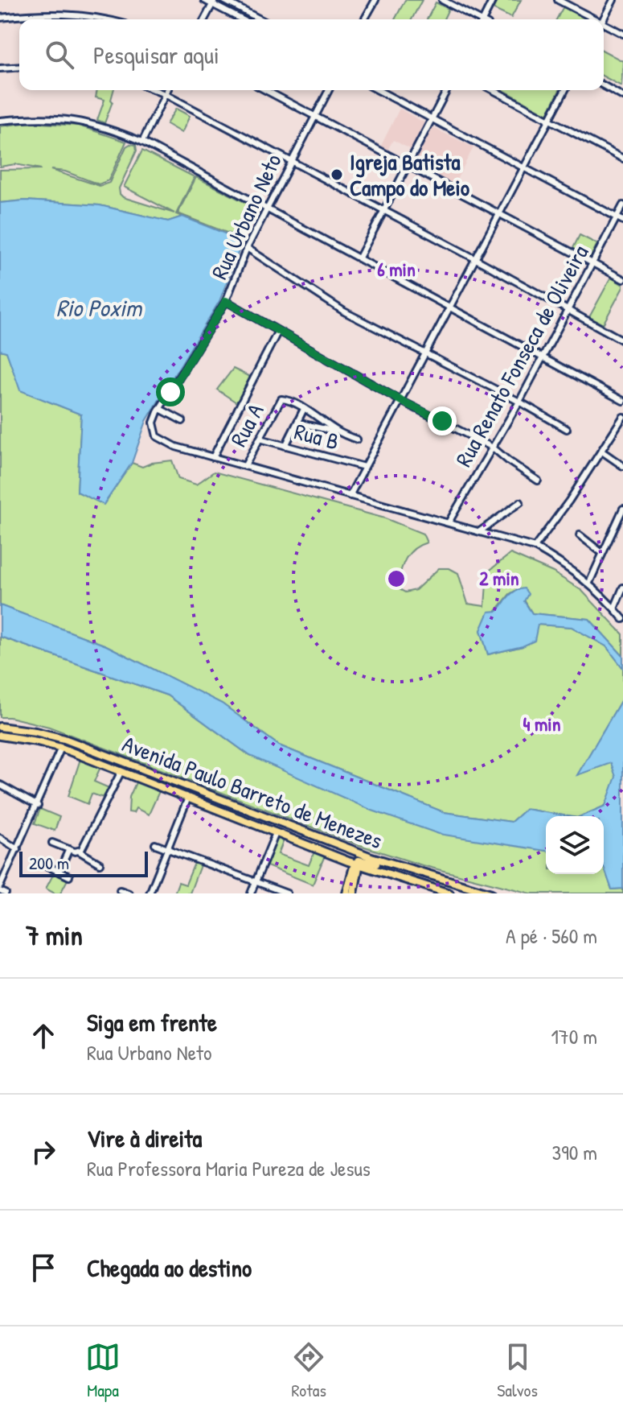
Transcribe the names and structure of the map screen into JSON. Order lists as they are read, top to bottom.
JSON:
{
  "streets": {
    "main road": ["Avenida Paulo Barreto de Menezes"],
    "street": [
      "Rua Urbano Neto",
      "Rua Renato Fonseca de Oliveira",
      "Rua A",
      "Rua B"
    ]
  },
  "crossings": [
    ["Rua A", "Rua B"]
  ],
  "water": ["Rio Poxim"],
  "places": ["Igreja Batista Campo do Meio"],
  "scale_bar": "200 m",
  "page": {
    "search": "Pesquisar aqui",
    "scale": "200 m",
    "heading": ["7 min", "A pé · 560 m"],
    "list": [
      ["Siga em frente", "Rua Urbano Neto", "170 m"],
      ["Vire à direita", "Rua Professora Maria Pureza de Jesus", "390 m"],
      "Chegada ao destino"
    ],
    "nav": ["Mapa", "Rotas", "Salvos"]
  },
  "rings": ["6 min", "2 min", "4 min"]
}
